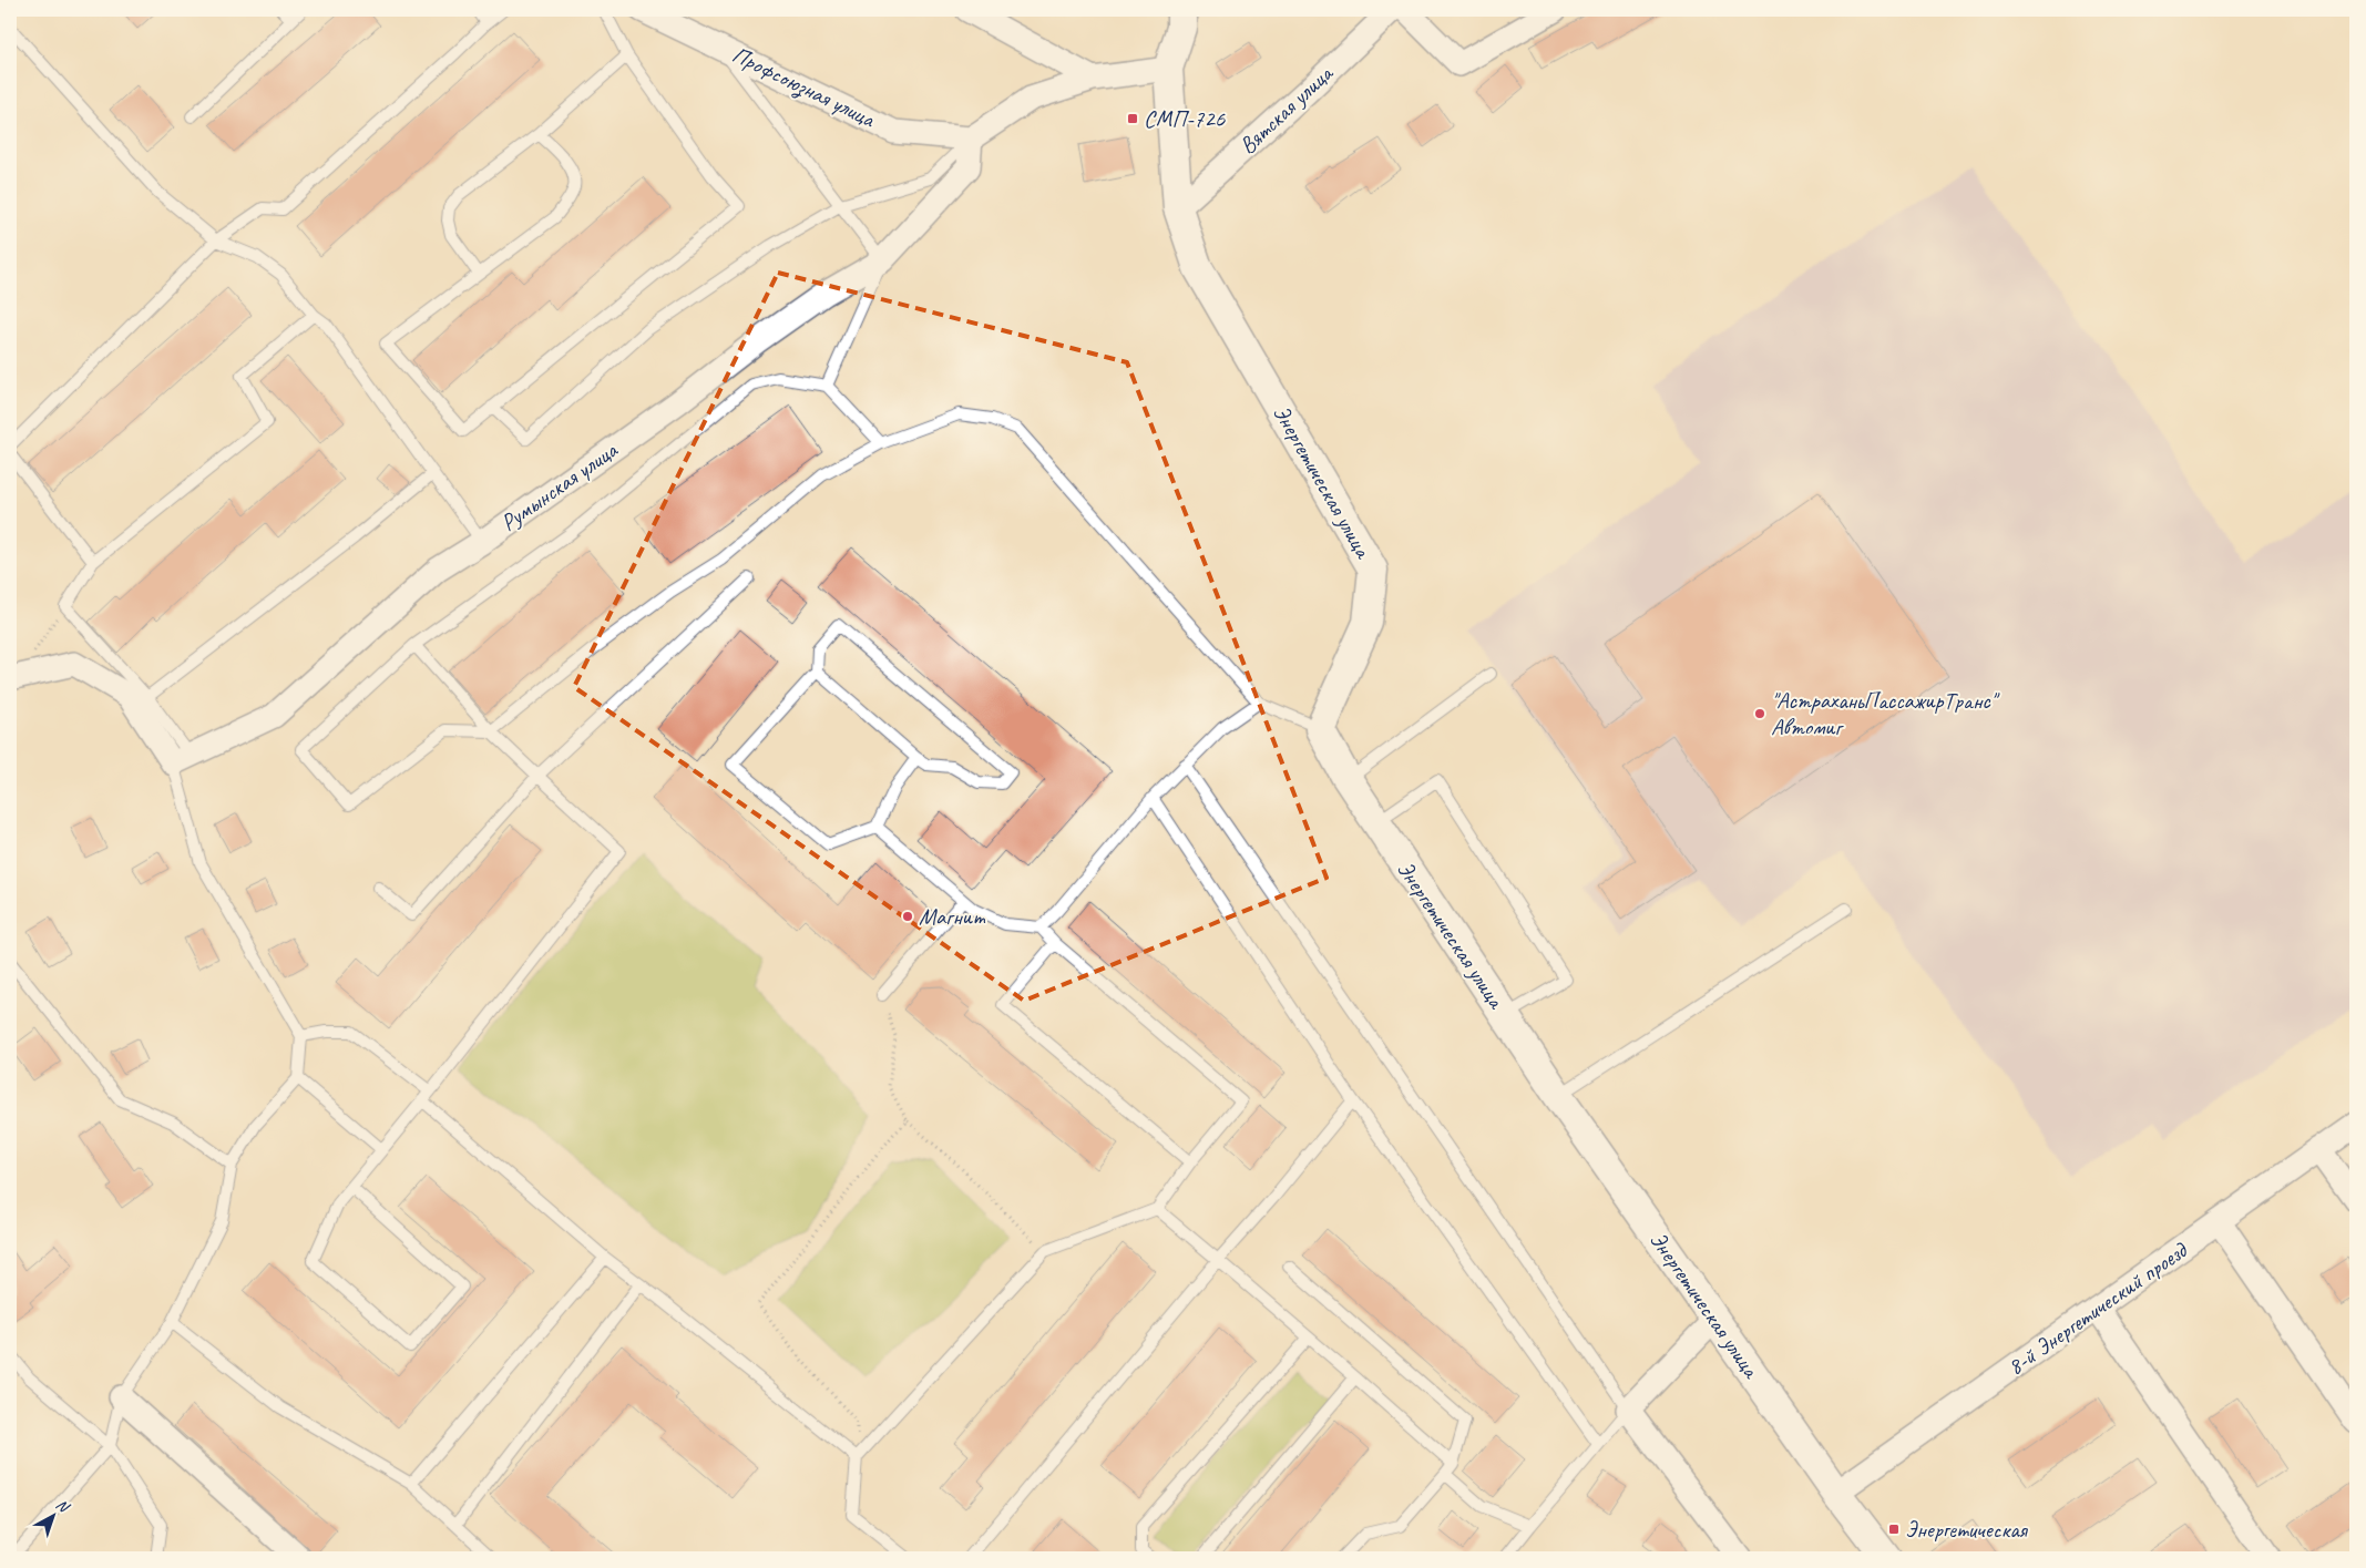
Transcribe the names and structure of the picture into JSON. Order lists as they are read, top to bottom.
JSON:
{
  "streets": {
    "street": [
      "Профсоюзная улица",
      "Вятская улица",
      "Энергетическая улица",
      "Румынская улица",
      "8-й Энергетический проезд"
    ]
  },
  "crossings": [
    ["Профсоюзная улица", "Румынская улица"],
    ["Вятская улица", "Энергетическая улица"],
    ["Энергетическая улица", "8-й Энергетический проезд"]
  ],
  "places": {
    "transit": ["СМП-726", "Энергетическая"],
    "other": ["\"АстраханьПассажирТранс\" Автомиг", "Магнит"]
  },
  "north": "top right"
}
